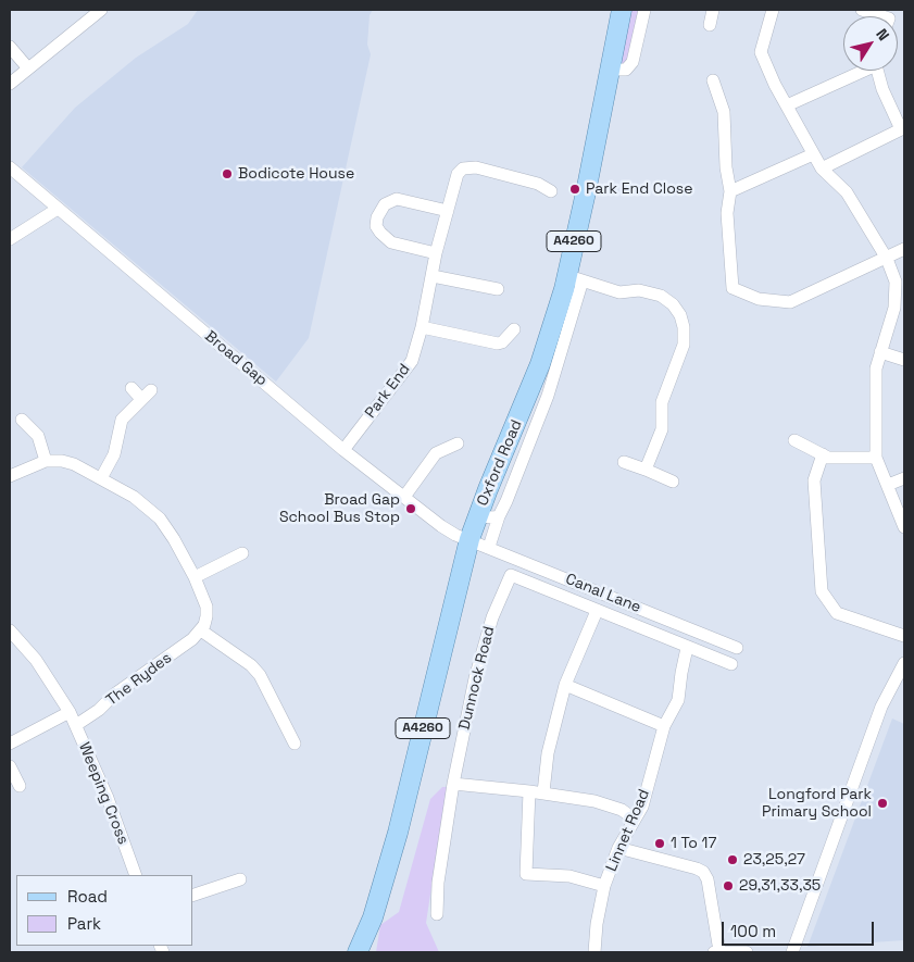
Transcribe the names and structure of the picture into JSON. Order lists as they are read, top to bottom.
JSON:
{
  "streets": {
    "main road": ["A4260", "Oxford Road"],
    "street": [
      "Broad Gap",
      "Park End",
      "Canal Lane",
      "Dunnock Road",
      "The Rydes",
      "Weeping Cross",
      "Linnet Road"
    ]
  },
  "crossings": [
    ["Broad Gap", "Park End"],
    ["Broad Gap", "Oxford Road"],
    ["Broad Gap", "Canal Lane"],
    ["Oxford Road", "Canal Lane"],
    ["The Rydes", "Weeping Cross"]
  ],
  "places": [
    "Bodicote House",
    "Park End Close",
    "Broad Gap School Bus Stop",
    "Longford Park Primary School",
    "1 To 17",
    "23,25,27",
    "29,31,33,35"
  ],
  "legend": ["Road", "Park"],
  "scale_bar": "100 m",
  "north": "top right"
}
